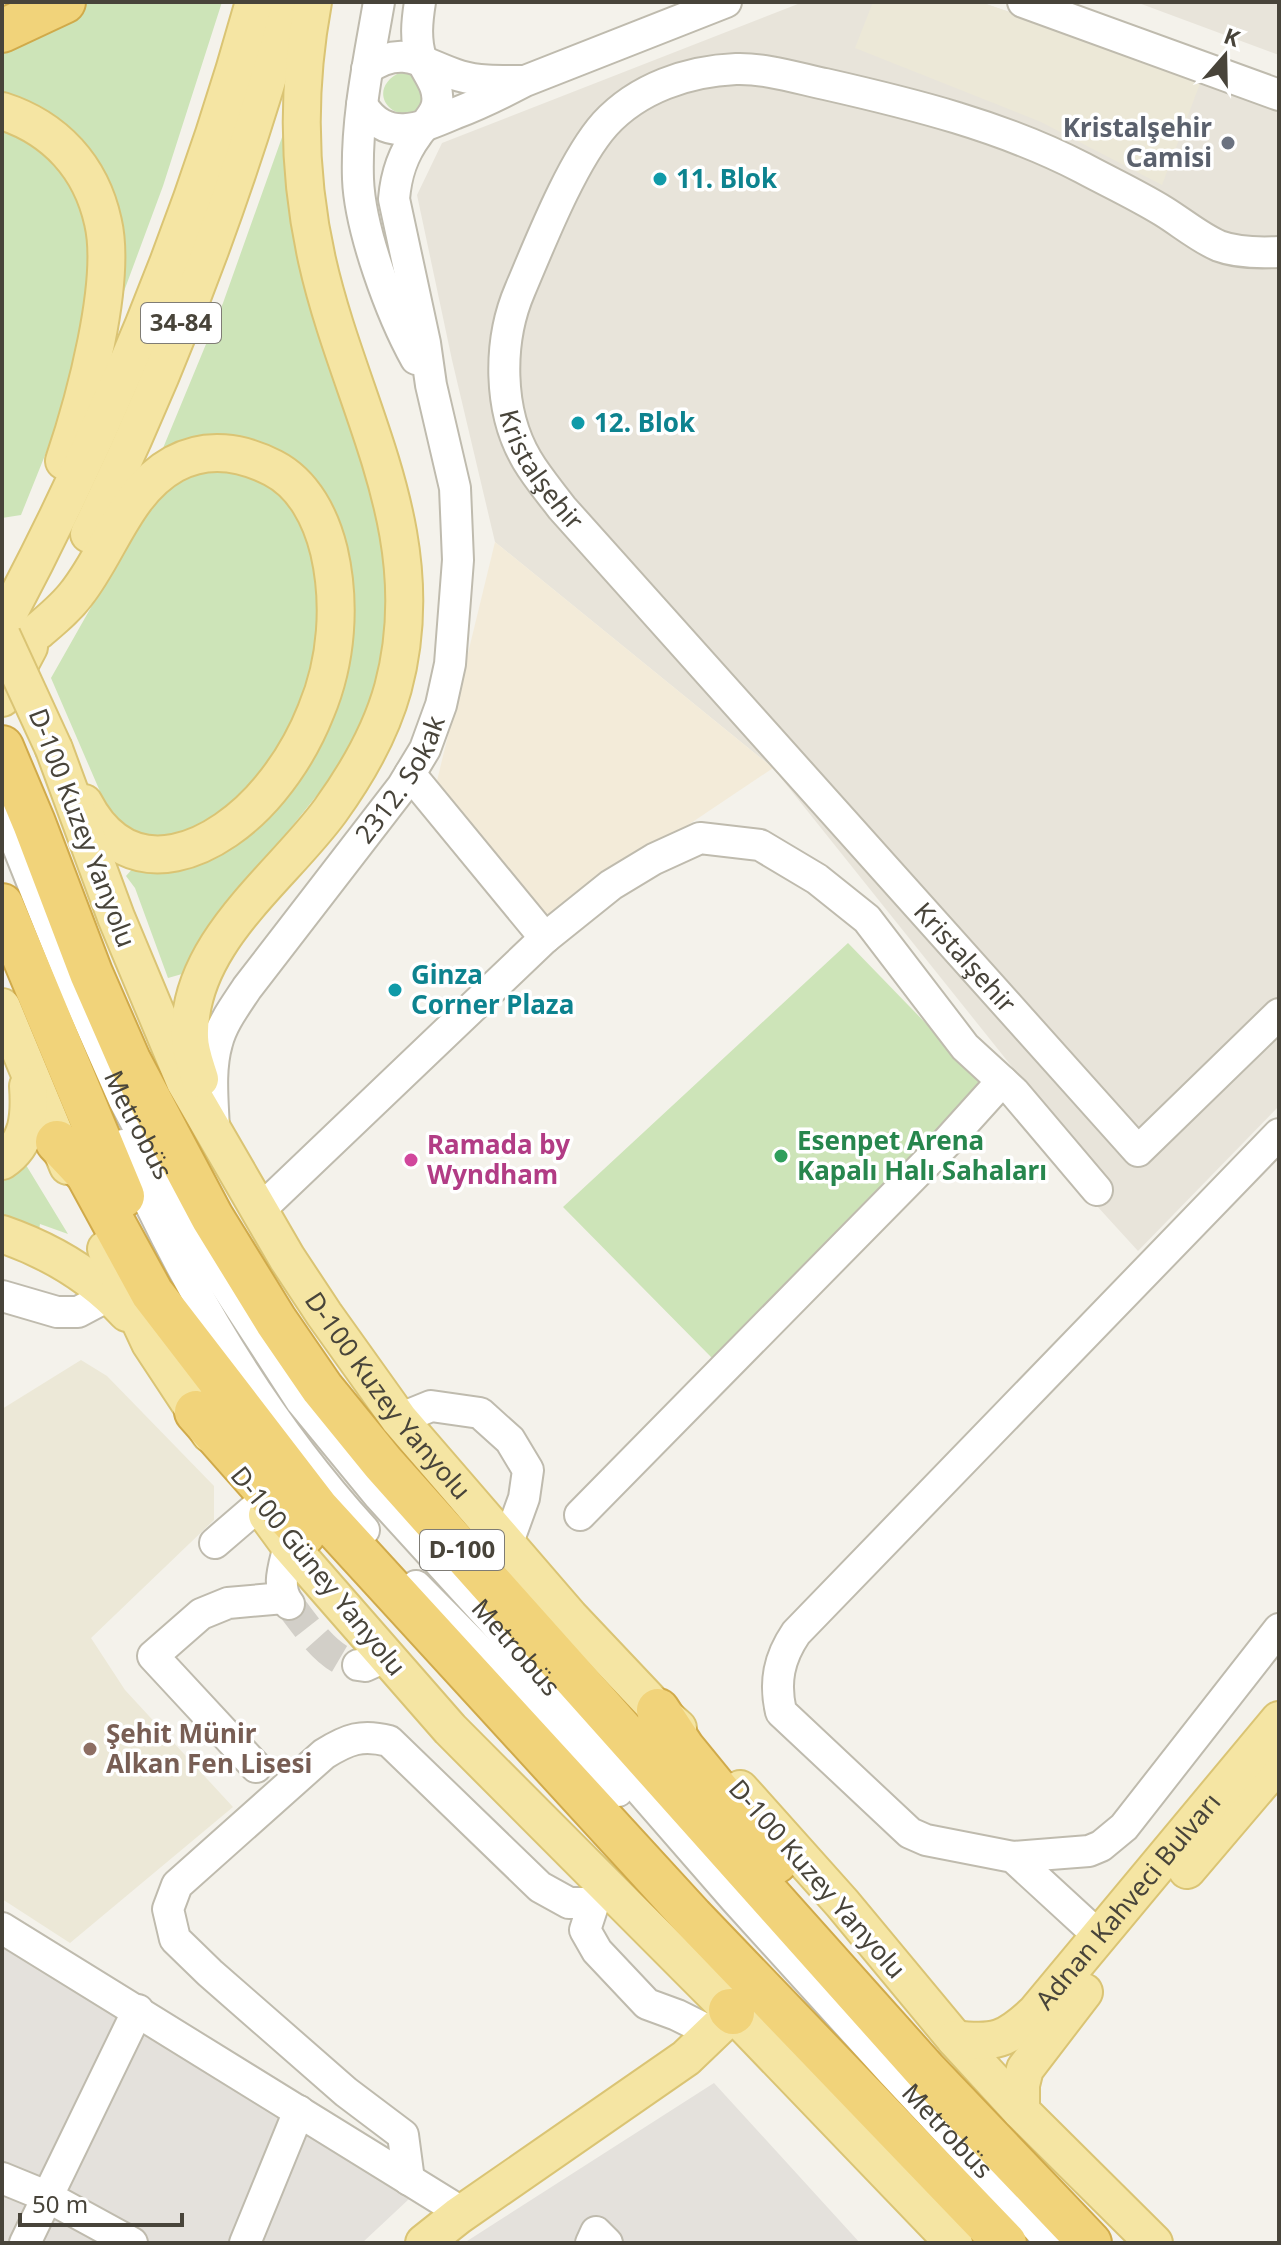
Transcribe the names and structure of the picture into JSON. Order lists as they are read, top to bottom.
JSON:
{
  "streets": {
    "highway": ["D-100"],
    "main road": [
      "34-84",
      "D-100 Kuzey Yanyolu",
      "D-100 Güney Yanyolu",
      "Adnan Kahveci Bulvarı"
    ],
    "street": ["Kristalşehir", "2312. Sokak", "Metrobüs"]
  },
  "crossings": [
    ["2312. Sokak", "D-100 Kuzey Yanyolu"],
    ["D-100 Kuzey Yanyolu", "Adnan Kahveci Bulvarı"],
    ["Metrobüs", "D-100"],
    ["D-100", "D-100 Güney Yanyolu"]
  ],
  "places": [
    "Kristalşehir Camisi",
    "11. Blok",
    "12. Blok",
    "Ginza Corner Plaza",
    "Esenpet Arena Kapalı Halı Sahaları",
    "Ramada by Wyndham",
    "Şehit Münir Alkan Fen Lisesi"
  ],
  "scale_bar": "50 m",
  "north": "top"
}
